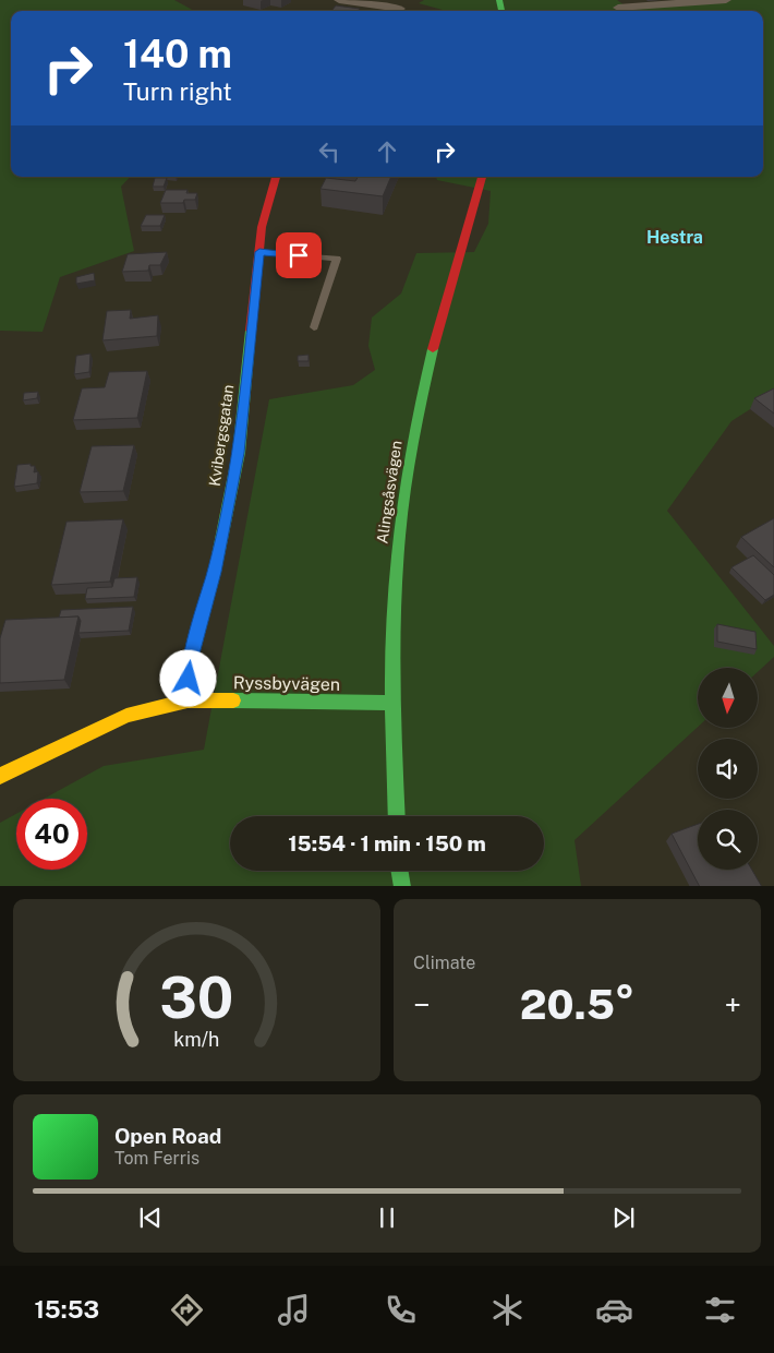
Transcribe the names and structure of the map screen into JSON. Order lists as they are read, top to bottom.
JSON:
{
  "streets": {
    "street": ["Kvibergsgatan", "Alingsåsvägen", "Ryssbyvägen"]
  },
  "crossings": [
    ["Kvibergsgatan", "Ryssbyvägen"],
    ["Alingsåsvägen", "Ryssbyvägen"]
  ],
  "districts": ["Hestra"],
  "north": "bottom",
  "page": {
    "turn": ["140 m", "Turn right"],
    "limit": "40",
    "trip": "15:54 · 1 min · 150 m",
    "tile": "Climate",
    "heat": ["−", "20.5°", "+"],
    "song": ["Open Road", "Tom Ferris"],
    "tabs": "15:53",
    "gauge": ["30", "km/h"]
  }
}
